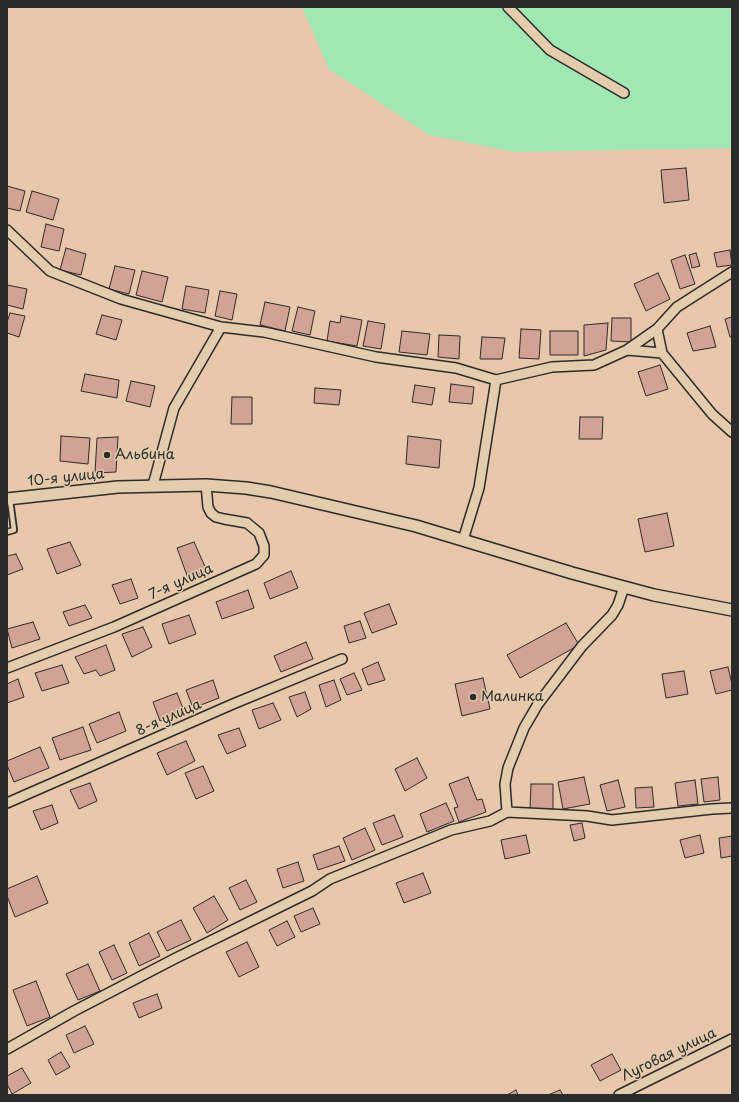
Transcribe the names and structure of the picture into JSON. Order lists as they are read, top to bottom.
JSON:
{
  "streets": {
    "street": [
      "10-я улица",
      "7-я улица",
      "8-я улица",
      "Луговая улица"
    ]
  },
  "crossings": [
    ["10-я улица", "7-я улица"]
  ],
  "places": ["Альбина", "Малинка"]
}
